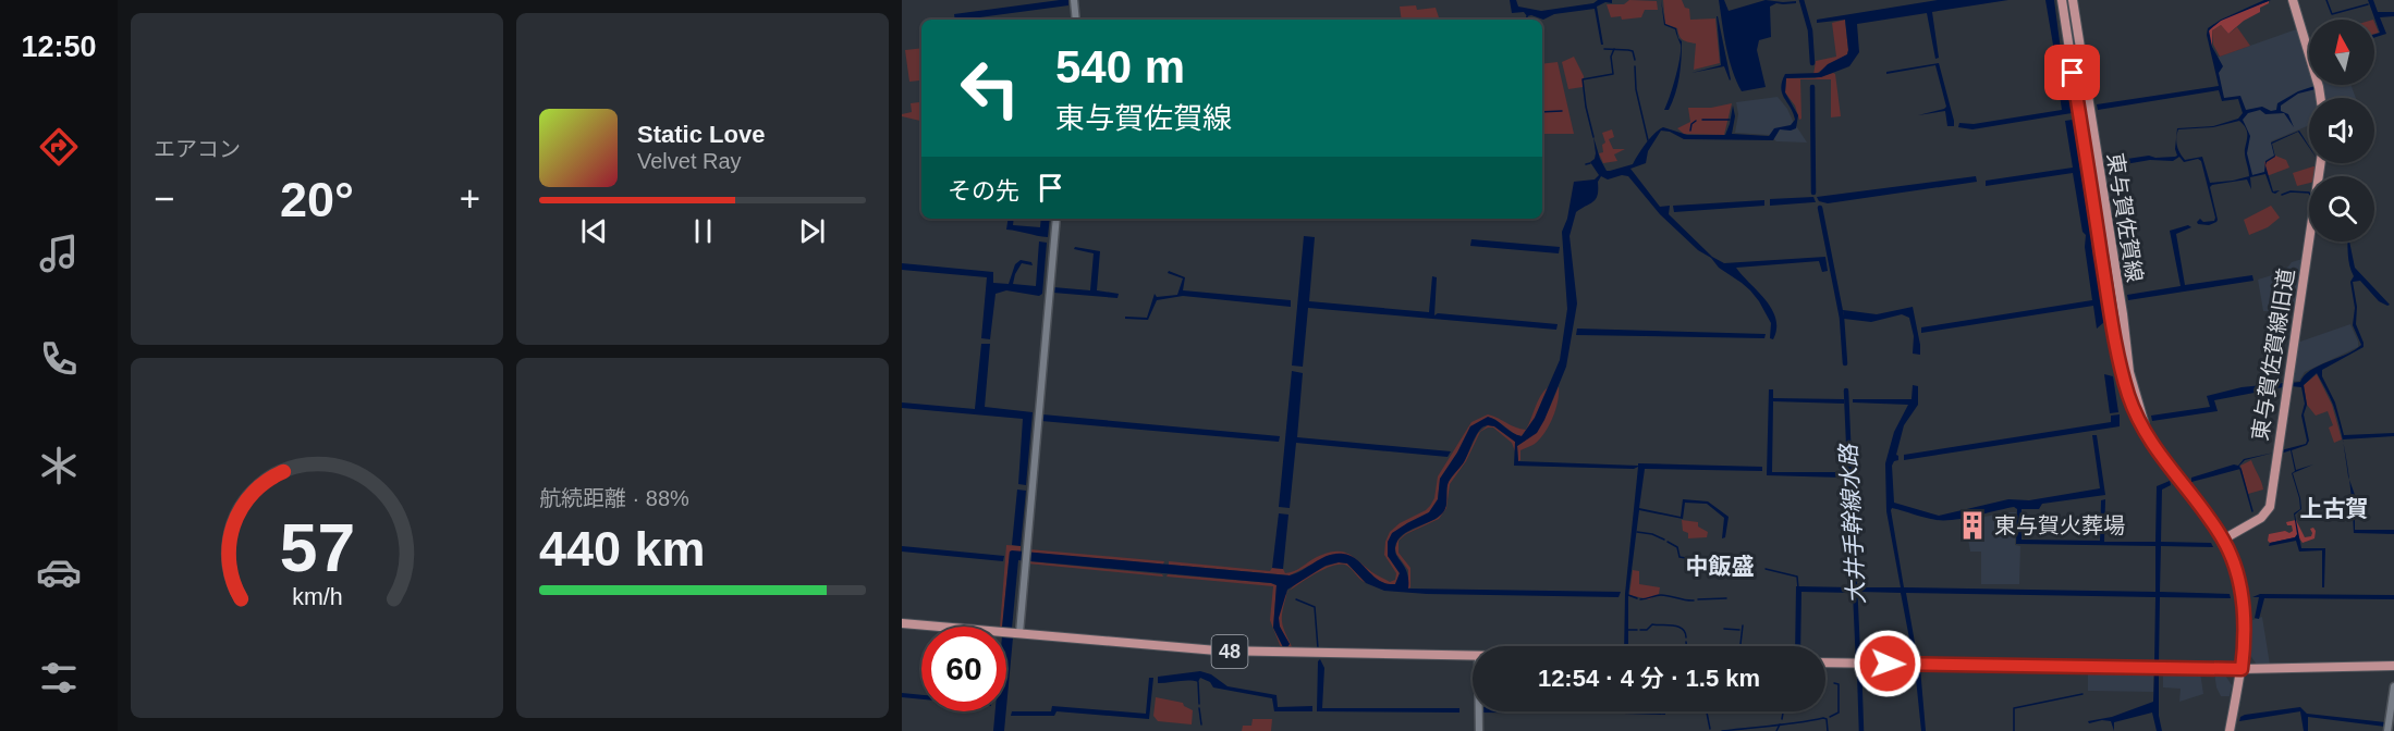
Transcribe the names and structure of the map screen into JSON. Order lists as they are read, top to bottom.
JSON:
{
  "streets": {
    "main road": ["東与賀佐賀線", "東与賀佐賀線旧道", "48"]
  },
  "crossings": [
    ["東与賀佐賀線", "東与賀佐賀線旧道"]
  ],
  "districts": ["上古賀", "中飯盛"],
  "water": ["大井手幹線水路"],
  "places": {
    "building": ["東与賀火葬場"]
  },
  "north": "top",
  "page": {
    "tabs": "12:50",
    "tile": [
      "エアコン",
      ["航続距離 · 88%", "440 km"]
    ],
    "turn": ["540 m", "東与賀佐賀線"],
    "song": ["Static Love", "Velvet Ray"],
    "then": "その先",
    "heat": ["−", "20°", "+"],
    "limit": "60",
    "trip": "12:54 · 4 分 · 1.5 km",
    "gauge": ["57", "km/h"]
  }
}
